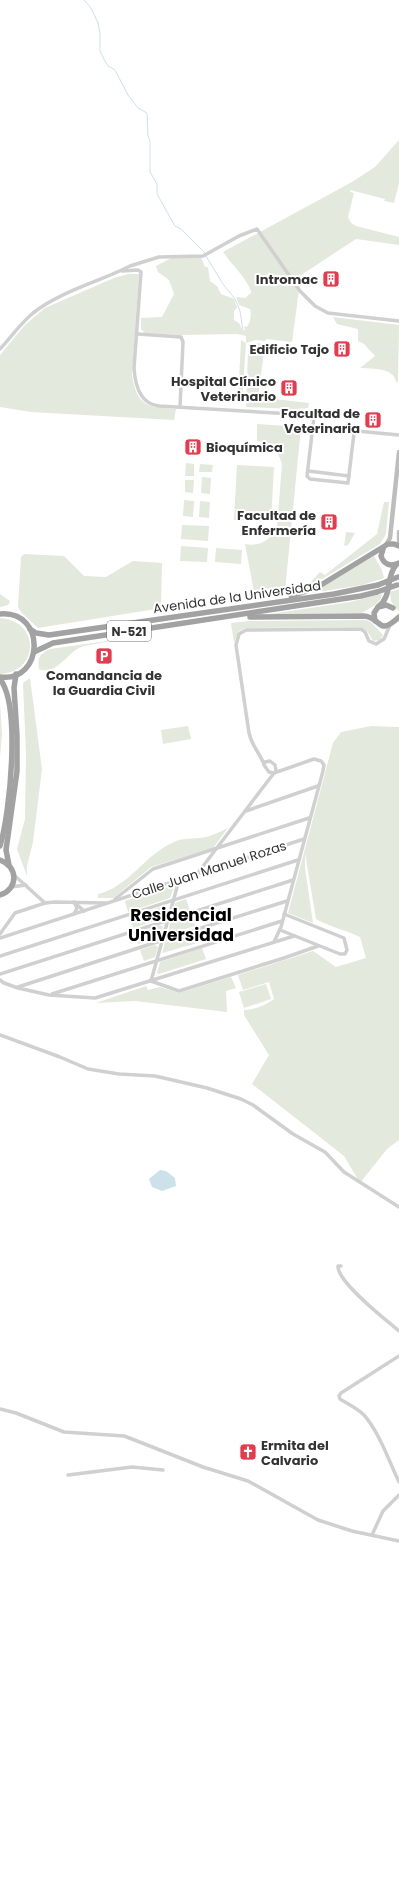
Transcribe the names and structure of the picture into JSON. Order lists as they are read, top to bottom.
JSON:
{
  "streets": {
    "highway": ["Avenida de la Universidad", "N-521"],
    "street": ["Calle Juan Manuel Rozas"]
  },
  "crossings": [
    ["Avenida de la Universidad", "N-521"]
  ],
  "districts": ["Residencial Universidad"],
  "places": {
    "building": [
      "Intromac",
      "Edificio Tajo",
      "Hospital Clínico Veterinario",
      "Facultad de Veterinaria",
      "Bioquímica",
      "Facultad de Enfermería"
    ],
    "parking": ["Comandancia de la Guardia Civil"],
    "church": ["Ermita del Calvario"]
  }
}
